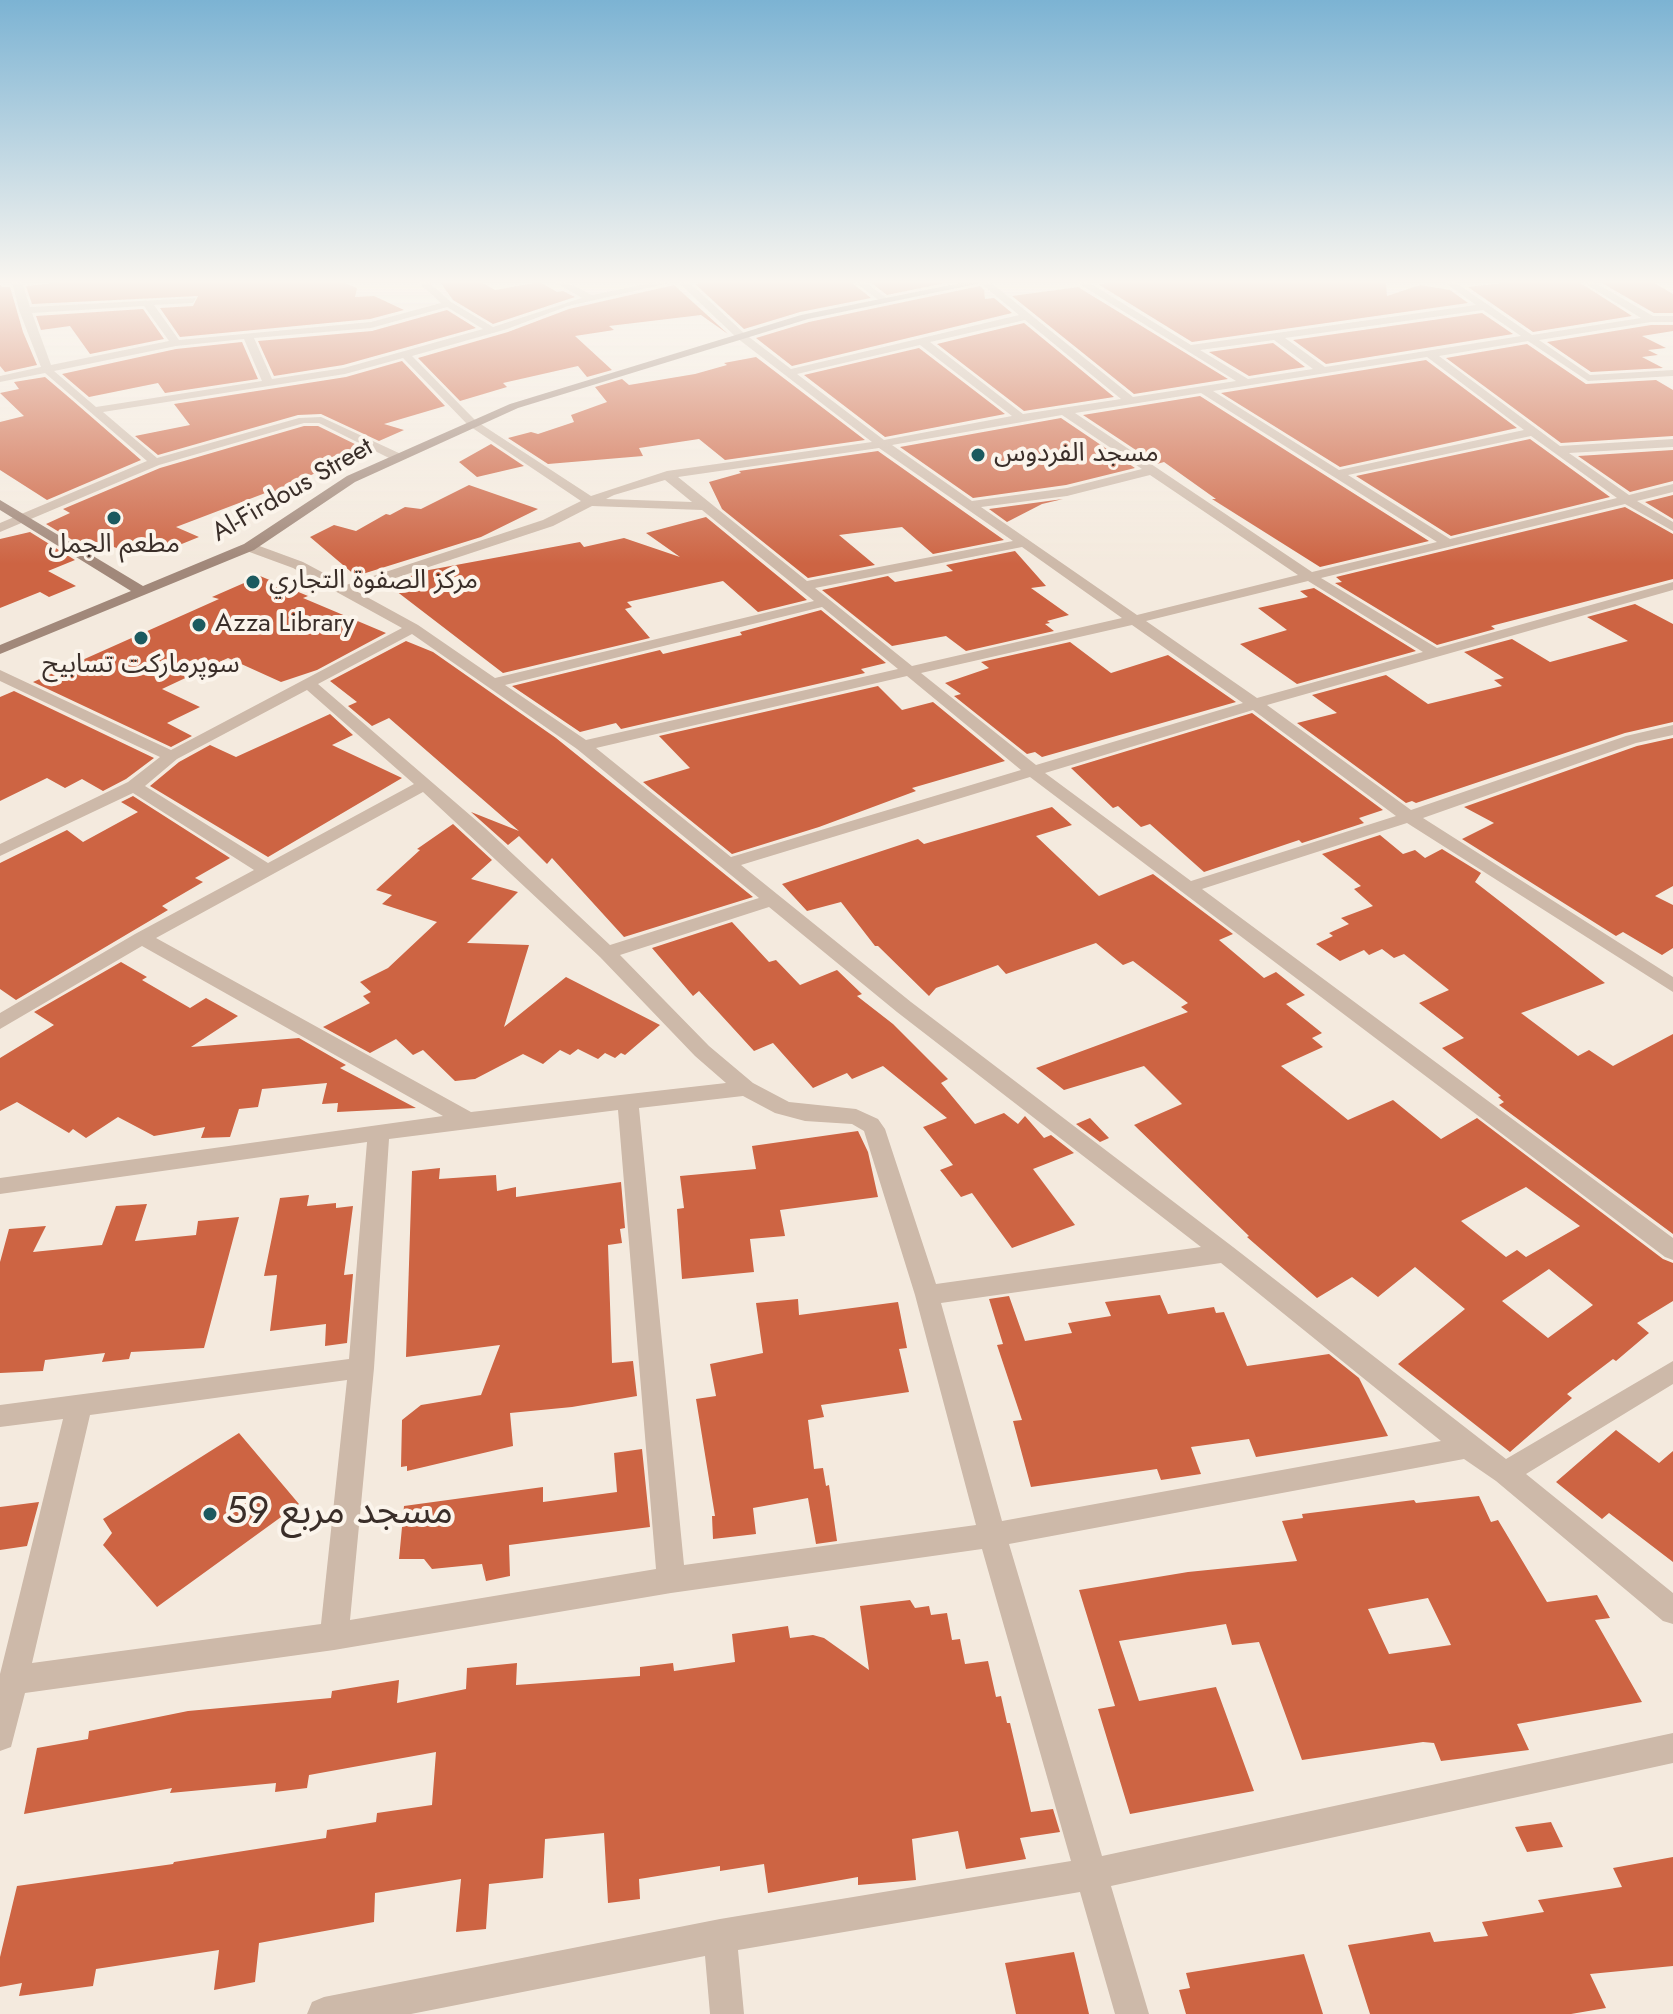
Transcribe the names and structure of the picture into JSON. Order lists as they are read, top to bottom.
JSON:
{
  "streets": {
    "street": ["Al-Firdous Street"]
  },
  "places": [
    "مسجد الفردوس",
    "مطعم الجمل",
    "مركز الصفوة التجاري",
    "Azza Library",
    "سوپرمارکت تسابيح",
    "مسجد مربع 59"
  ]
}
